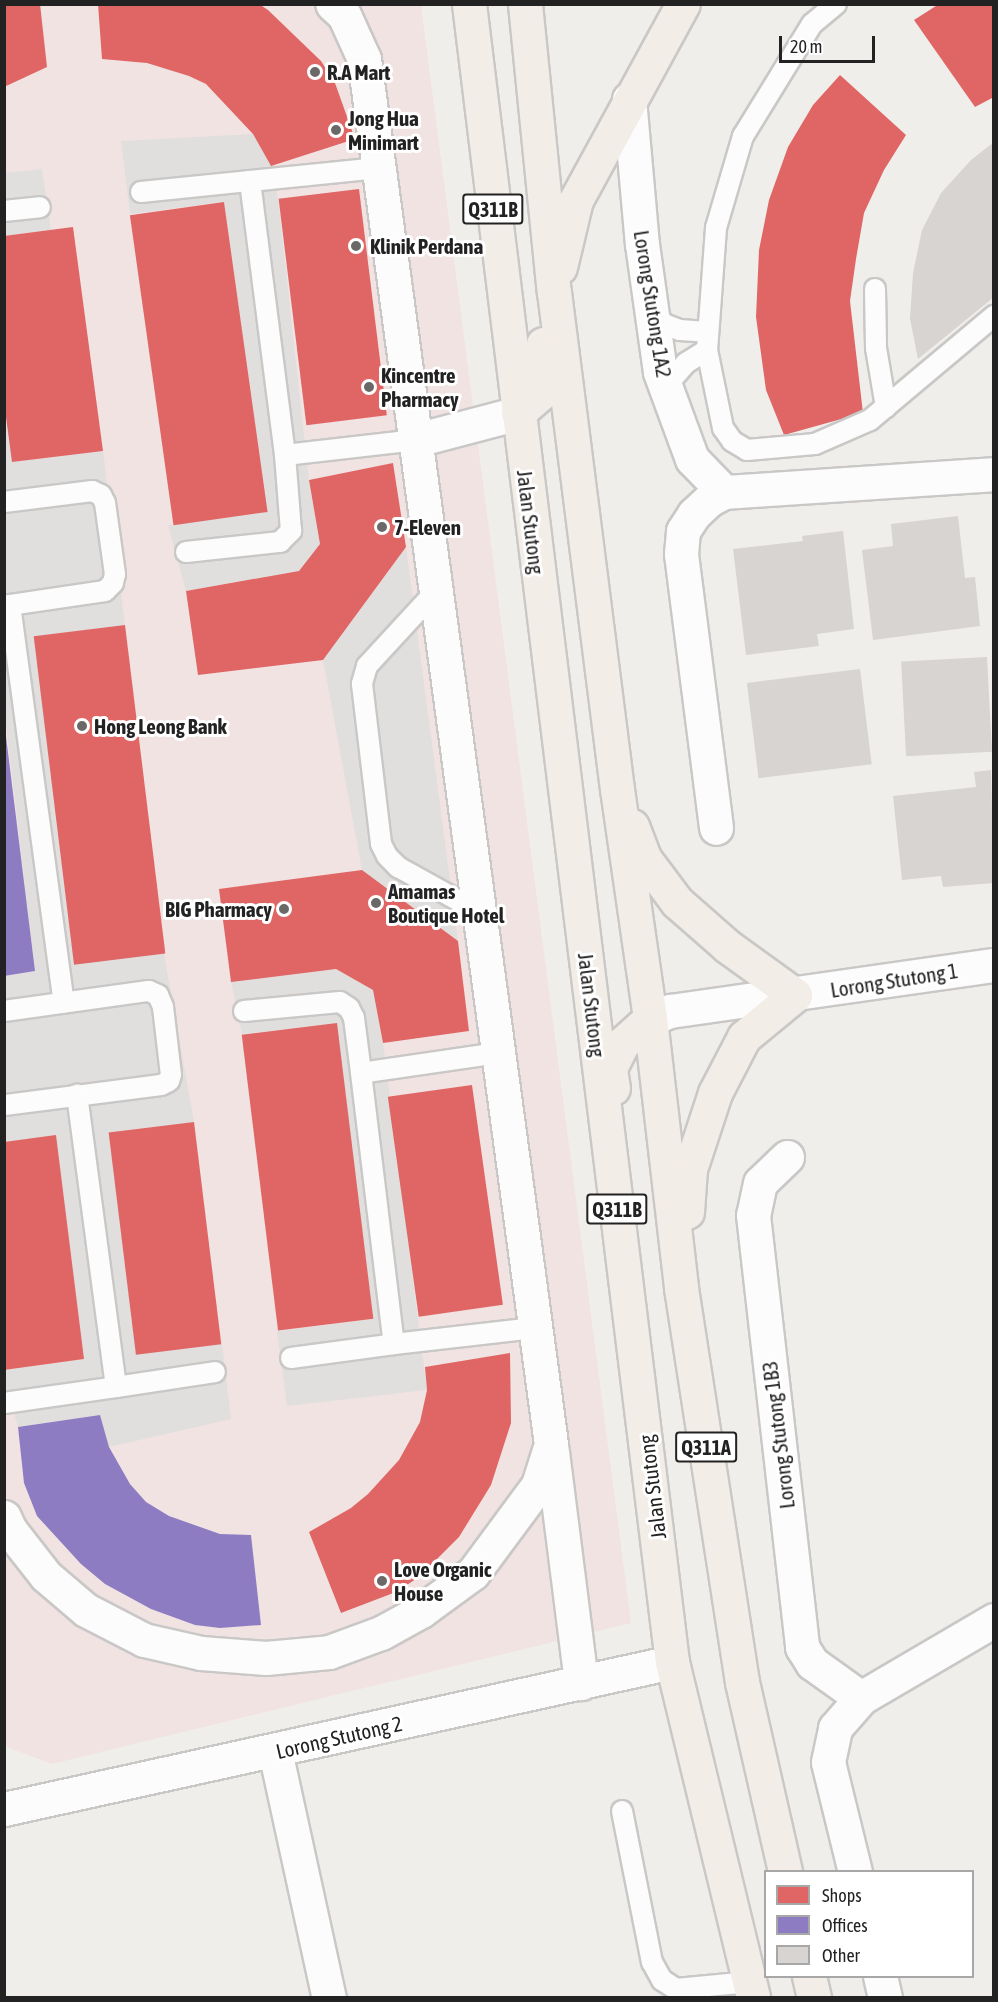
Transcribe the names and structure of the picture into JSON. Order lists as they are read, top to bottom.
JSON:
{
  "streets": {
    "main road": ["Q311B", "Jalan Stutong", "Q311A"],
    "street": [
      "Lorong Stutong 1A2",
      "Lorong Stutong 1",
      "Lorong Stutong 1B3",
      "Lorong Stutong 2"
    ]
  },
  "crossings": [
    ["Jalan Stutong", "Lorong Stutong 2"],
    ["Lorong Stutong 1", "Q311A"]
  ],
  "places": [
    "R.A Mart",
    "Jong Hua Minimart",
    "Klinik Perdana",
    "Kincentre Pharmacy",
    "7-Eleven",
    "Hong Leong Bank",
    "Amamas Boutique Hotel",
    "BIG Pharmacy",
    "Love Organic House"
  ],
  "legend": ["Shops", "Offices", "Other"],
  "scale_bar": "20 m"
}
